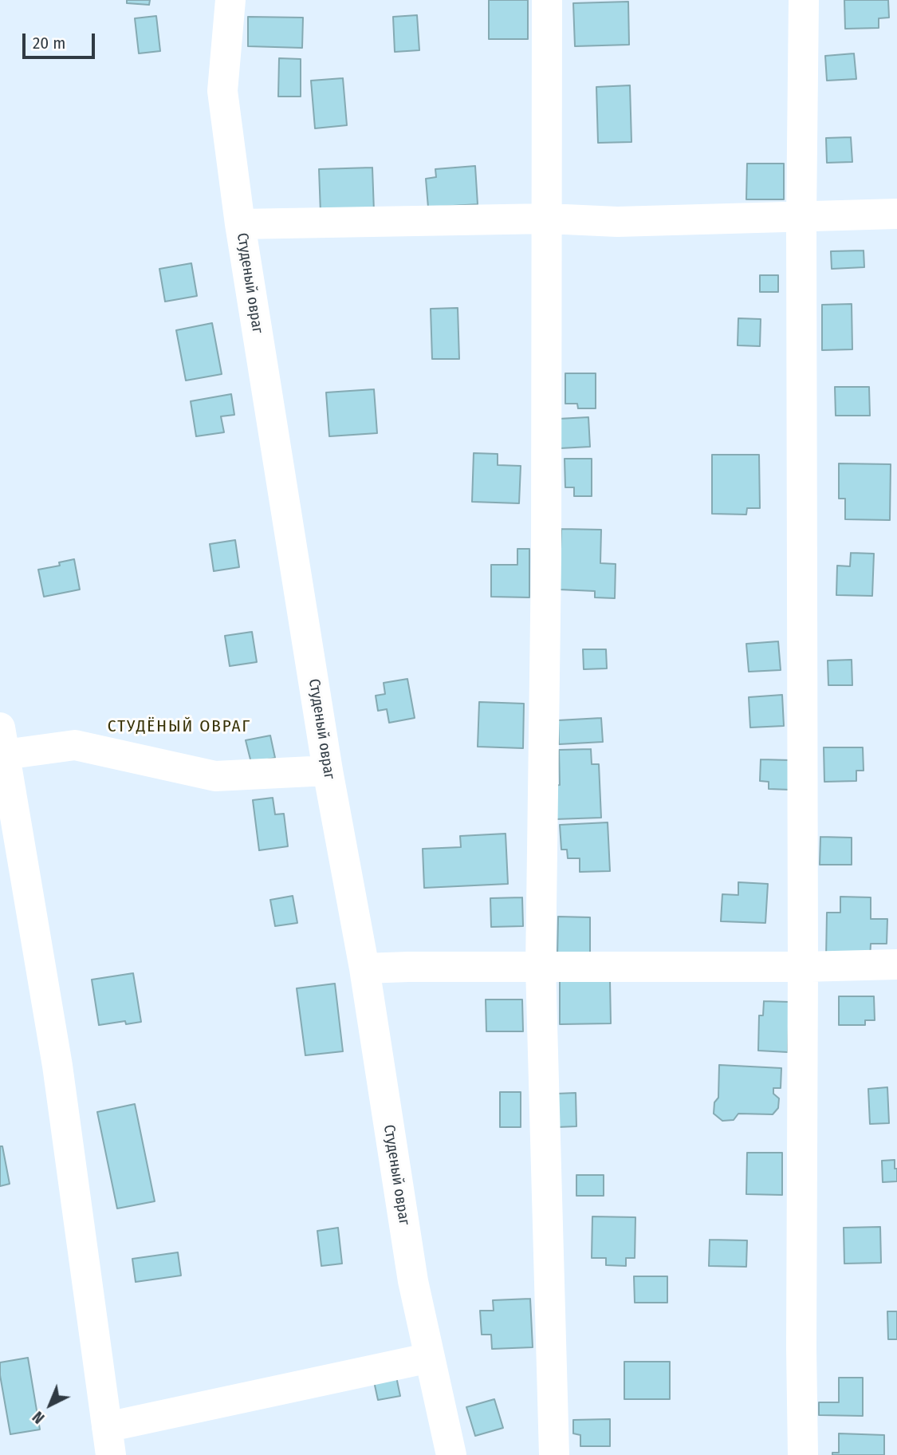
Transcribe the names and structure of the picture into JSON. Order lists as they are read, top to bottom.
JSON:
{
  "streets": {
    "street": ["Студеный овраг"]
  },
  "districts": ["СТУДЁНЫЙ ОВРАГ"],
  "scale_bar": "20 m",
  "north": "bottom left"
}
